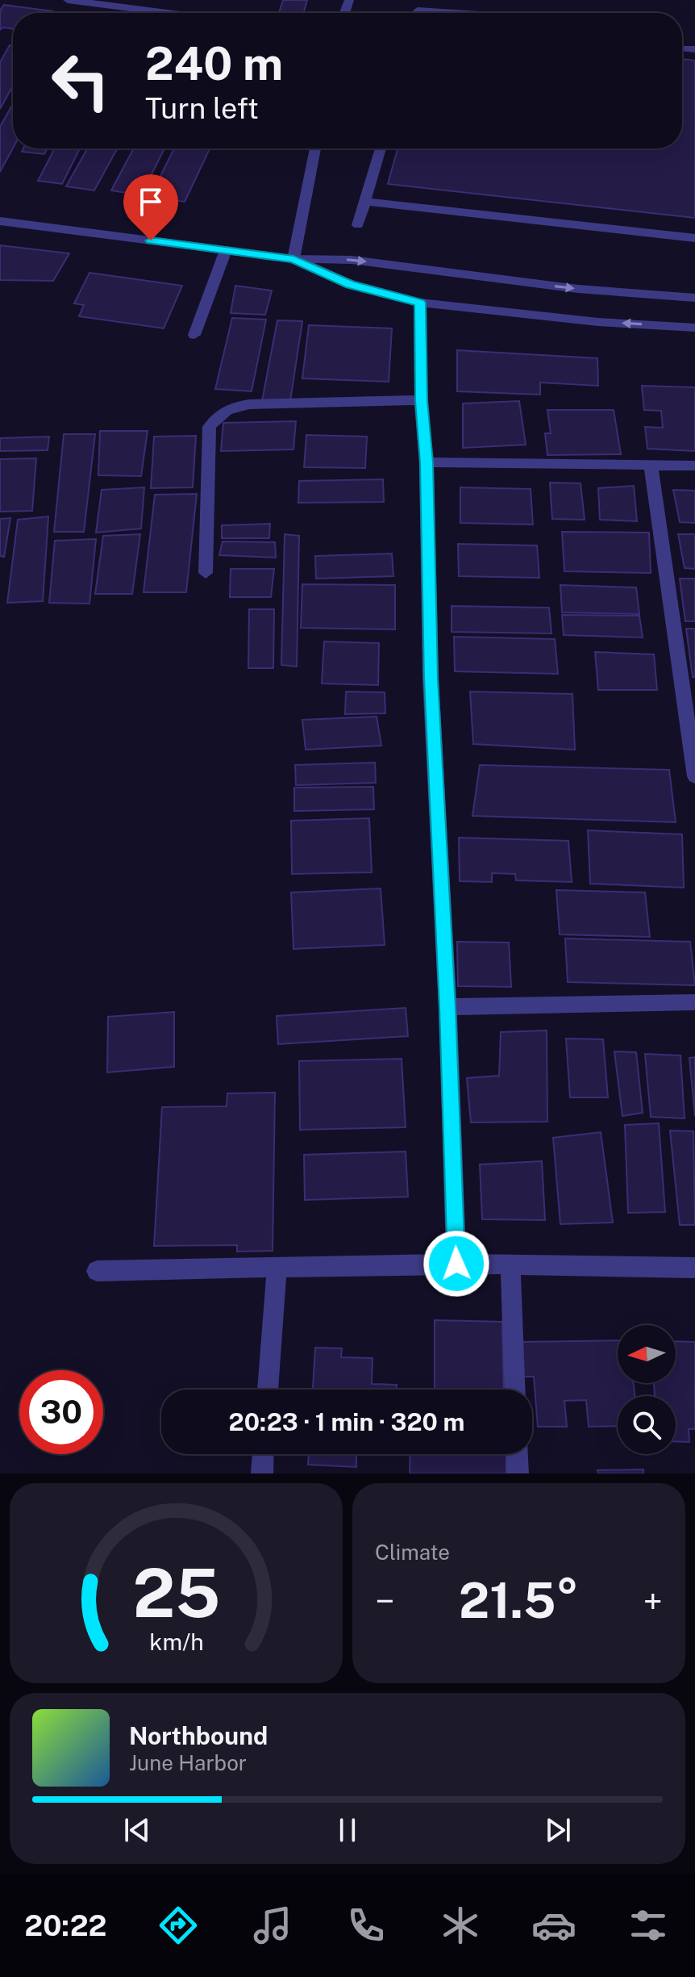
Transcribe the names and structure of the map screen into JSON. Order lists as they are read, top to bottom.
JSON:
{
  "north": "left",
  "page": {
    "turn": ["240 m", "Turn left"],
    "limit": "30",
    "trip": "20:23 · 1 min · 320 m",
    "tile": "Climate",
    "heat": ["−", "21.5°", "+"],
    "song": ["Northbound", "June Harbor"],
    "tabs": "20:22",
    "gauge": ["25", "km/h"]
  }
}
